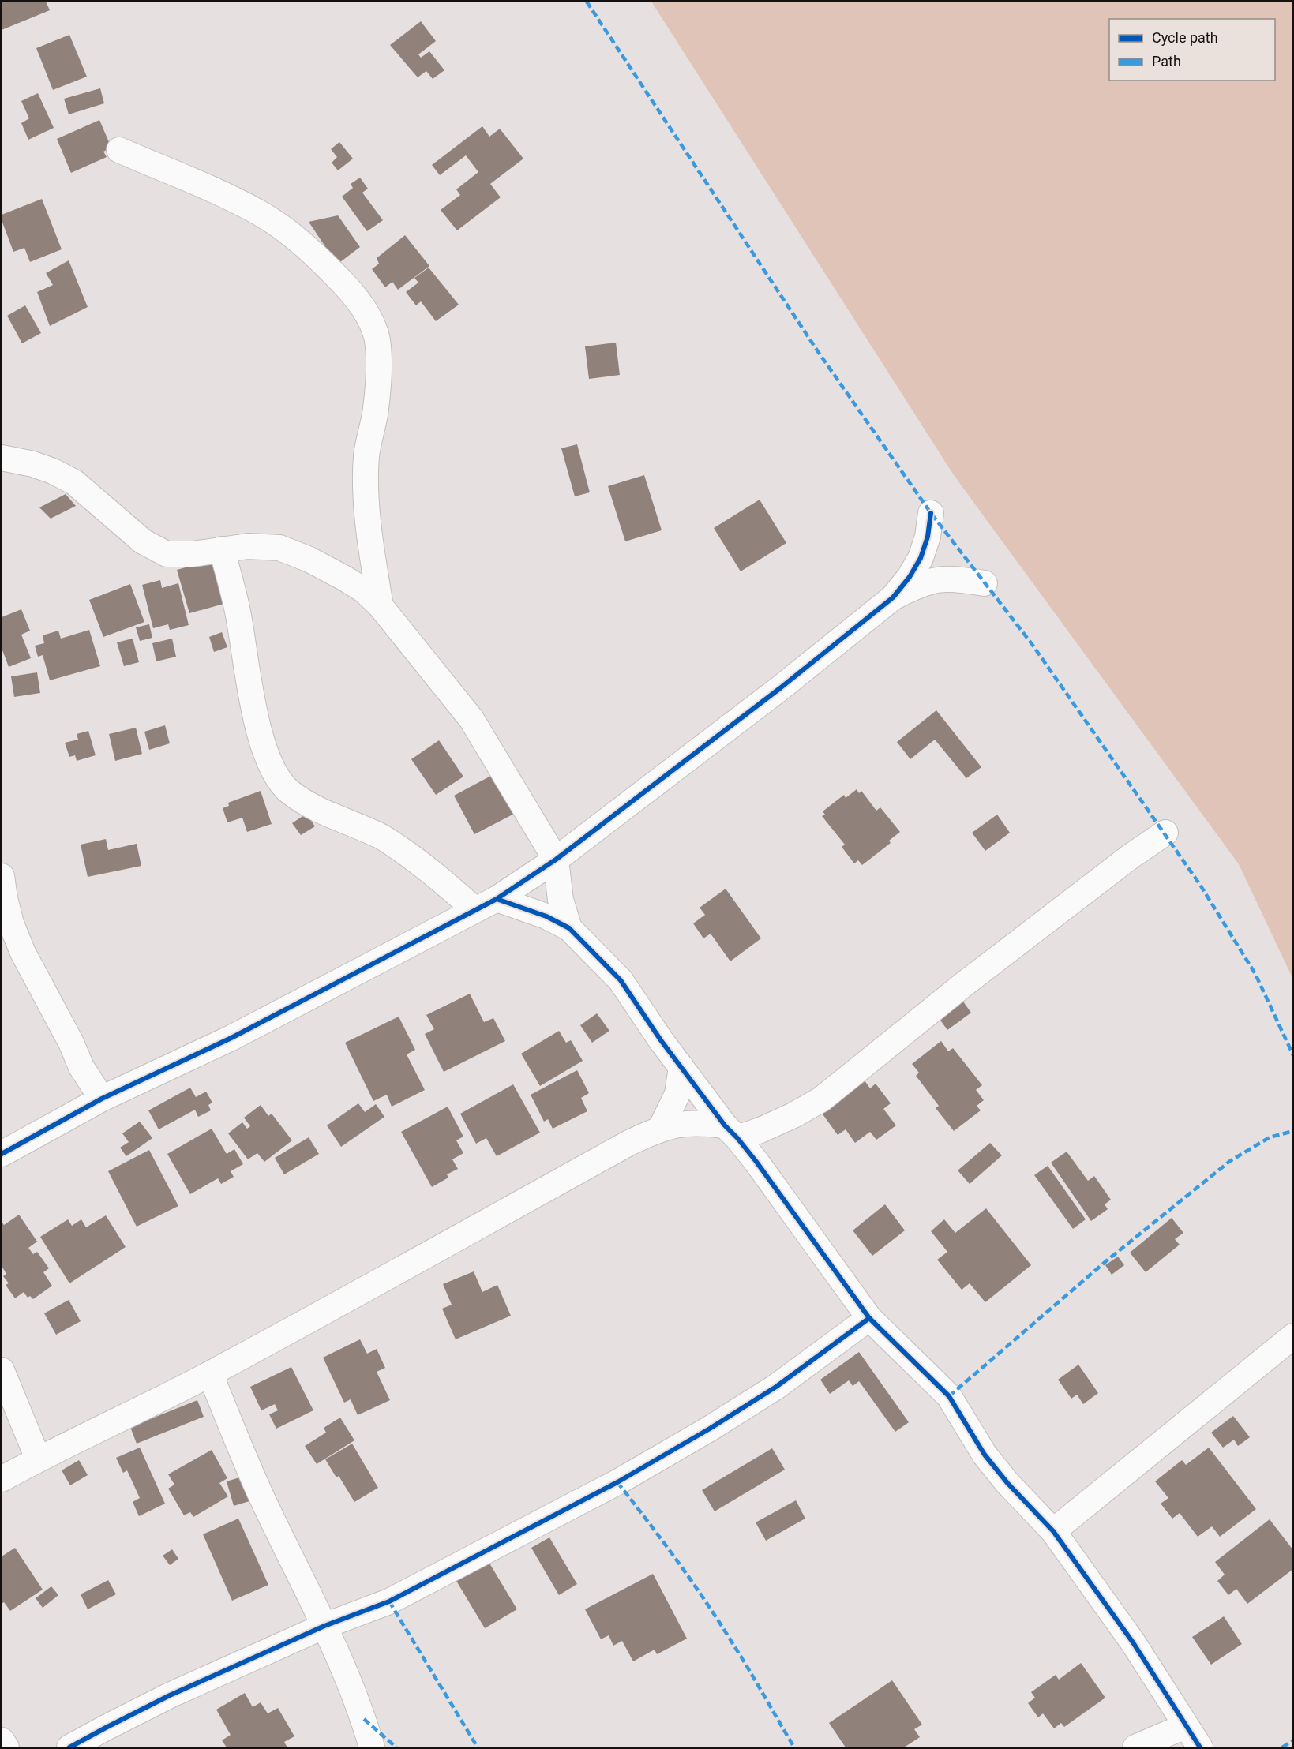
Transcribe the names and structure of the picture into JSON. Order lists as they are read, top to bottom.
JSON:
{
  "legend": ["Cycle path", "Path"]
}
